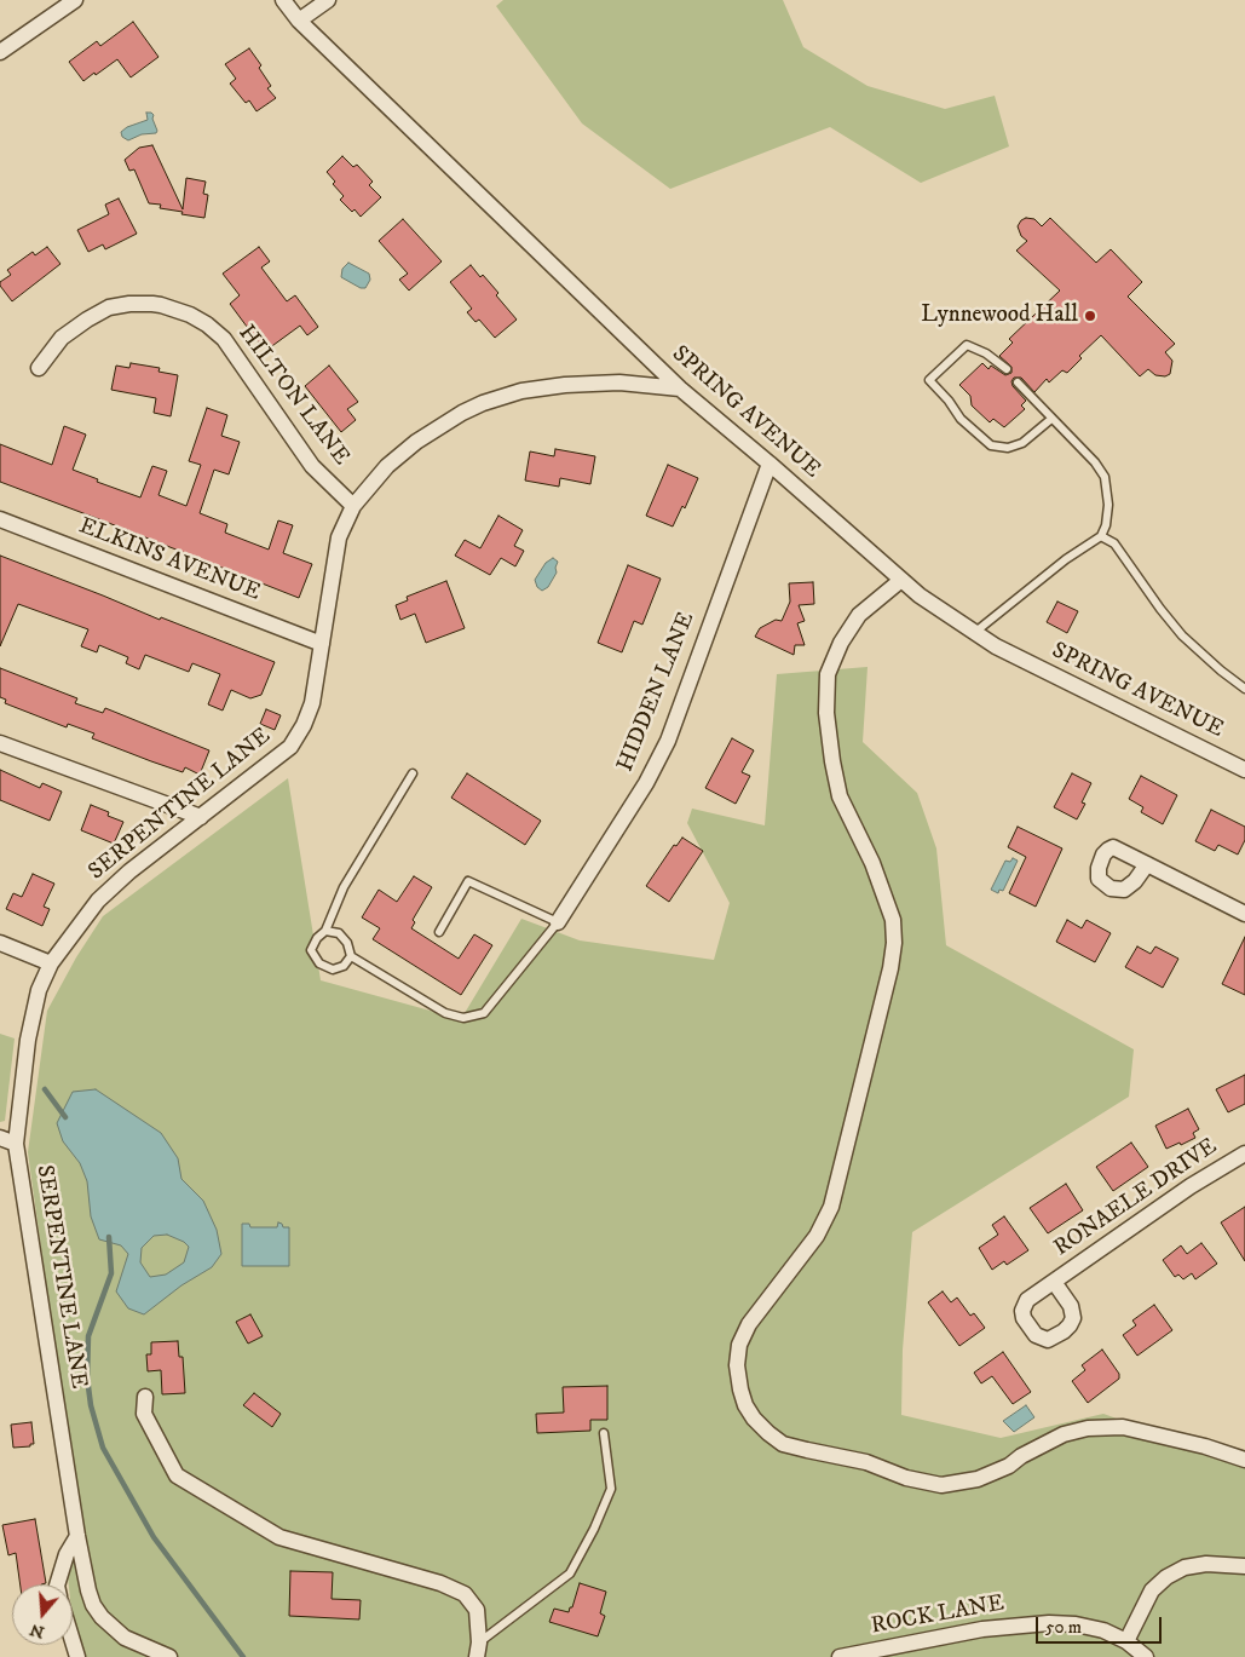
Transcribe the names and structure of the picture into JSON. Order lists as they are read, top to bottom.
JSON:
{
  "streets": {
    "street": [
      "HILTON LANE",
      "SPRING AVENUE",
      "ELKINS AVENUE",
      "HIDDEN LANE",
      "SERPENTINE LANE",
      "RONAELE DRIVE",
      "ROCK LANE"
    ]
  },
  "crossings": [
    ["HILTON LANE", "SERPENTINE LANE"],
    ["SPRING AVENUE", "HIDDEN LANE"],
    ["SPRING AVENUE", "SERPENTINE LANE"],
    ["ELKINS AVENUE", "SERPENTINE LANE"]
  ],
  "places": ["Lynnewood Hall"],
  "scale_bar": "50 m",
  "north": "bottom"
}
